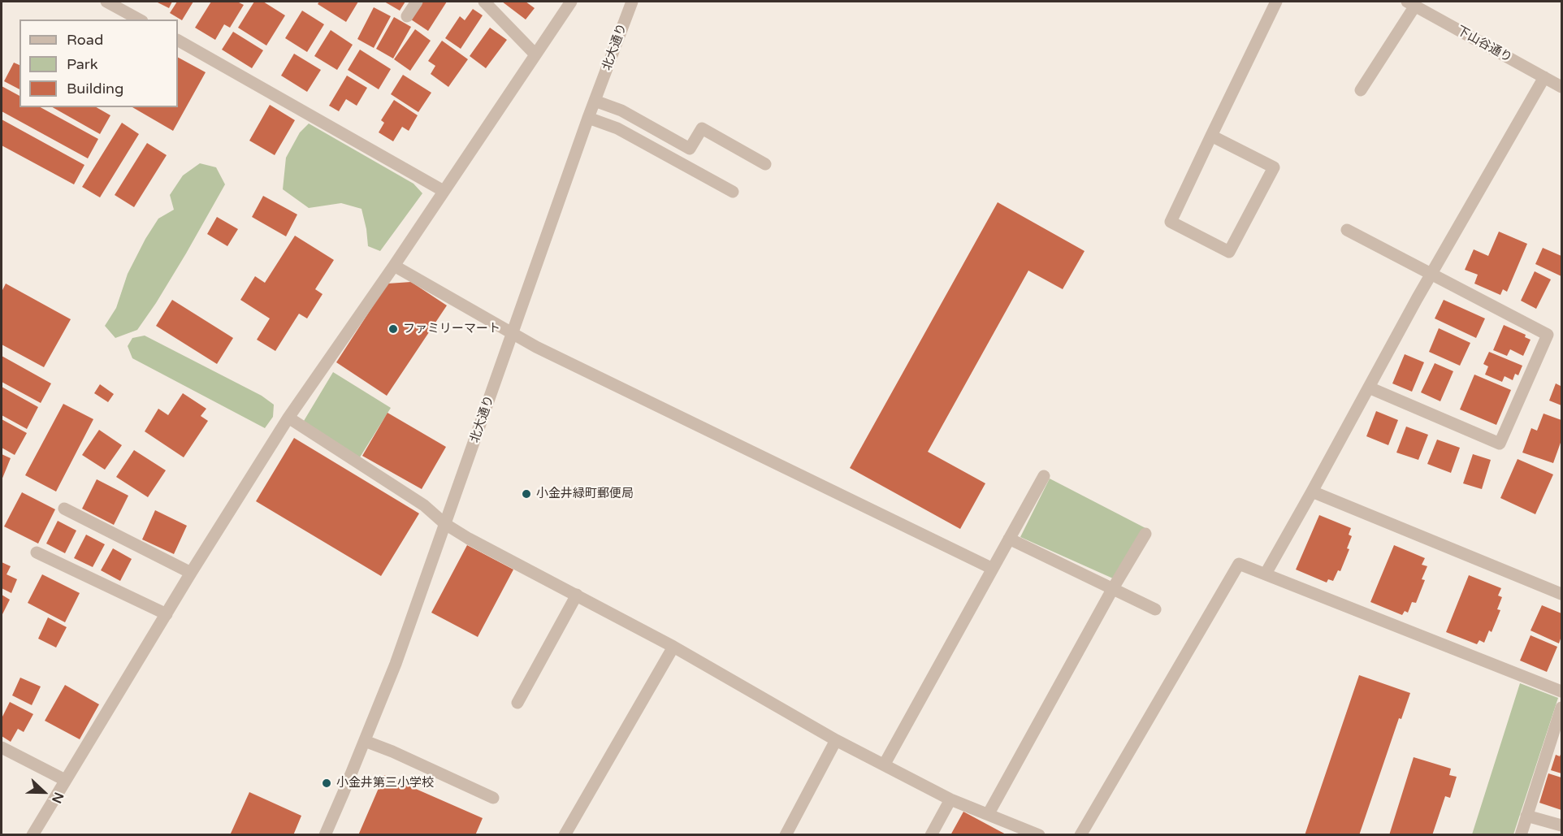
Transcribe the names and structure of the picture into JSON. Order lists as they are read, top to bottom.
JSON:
{
  "streets": {
    "street": ["下山谷通り", "北大通り"]
  },
  "places": ["ファミリーマート", "小金井緑町郵便局", "小金井第三小学校"],
  "legend": ["Road", "Park", "Building"],
  "north": "right"
}
